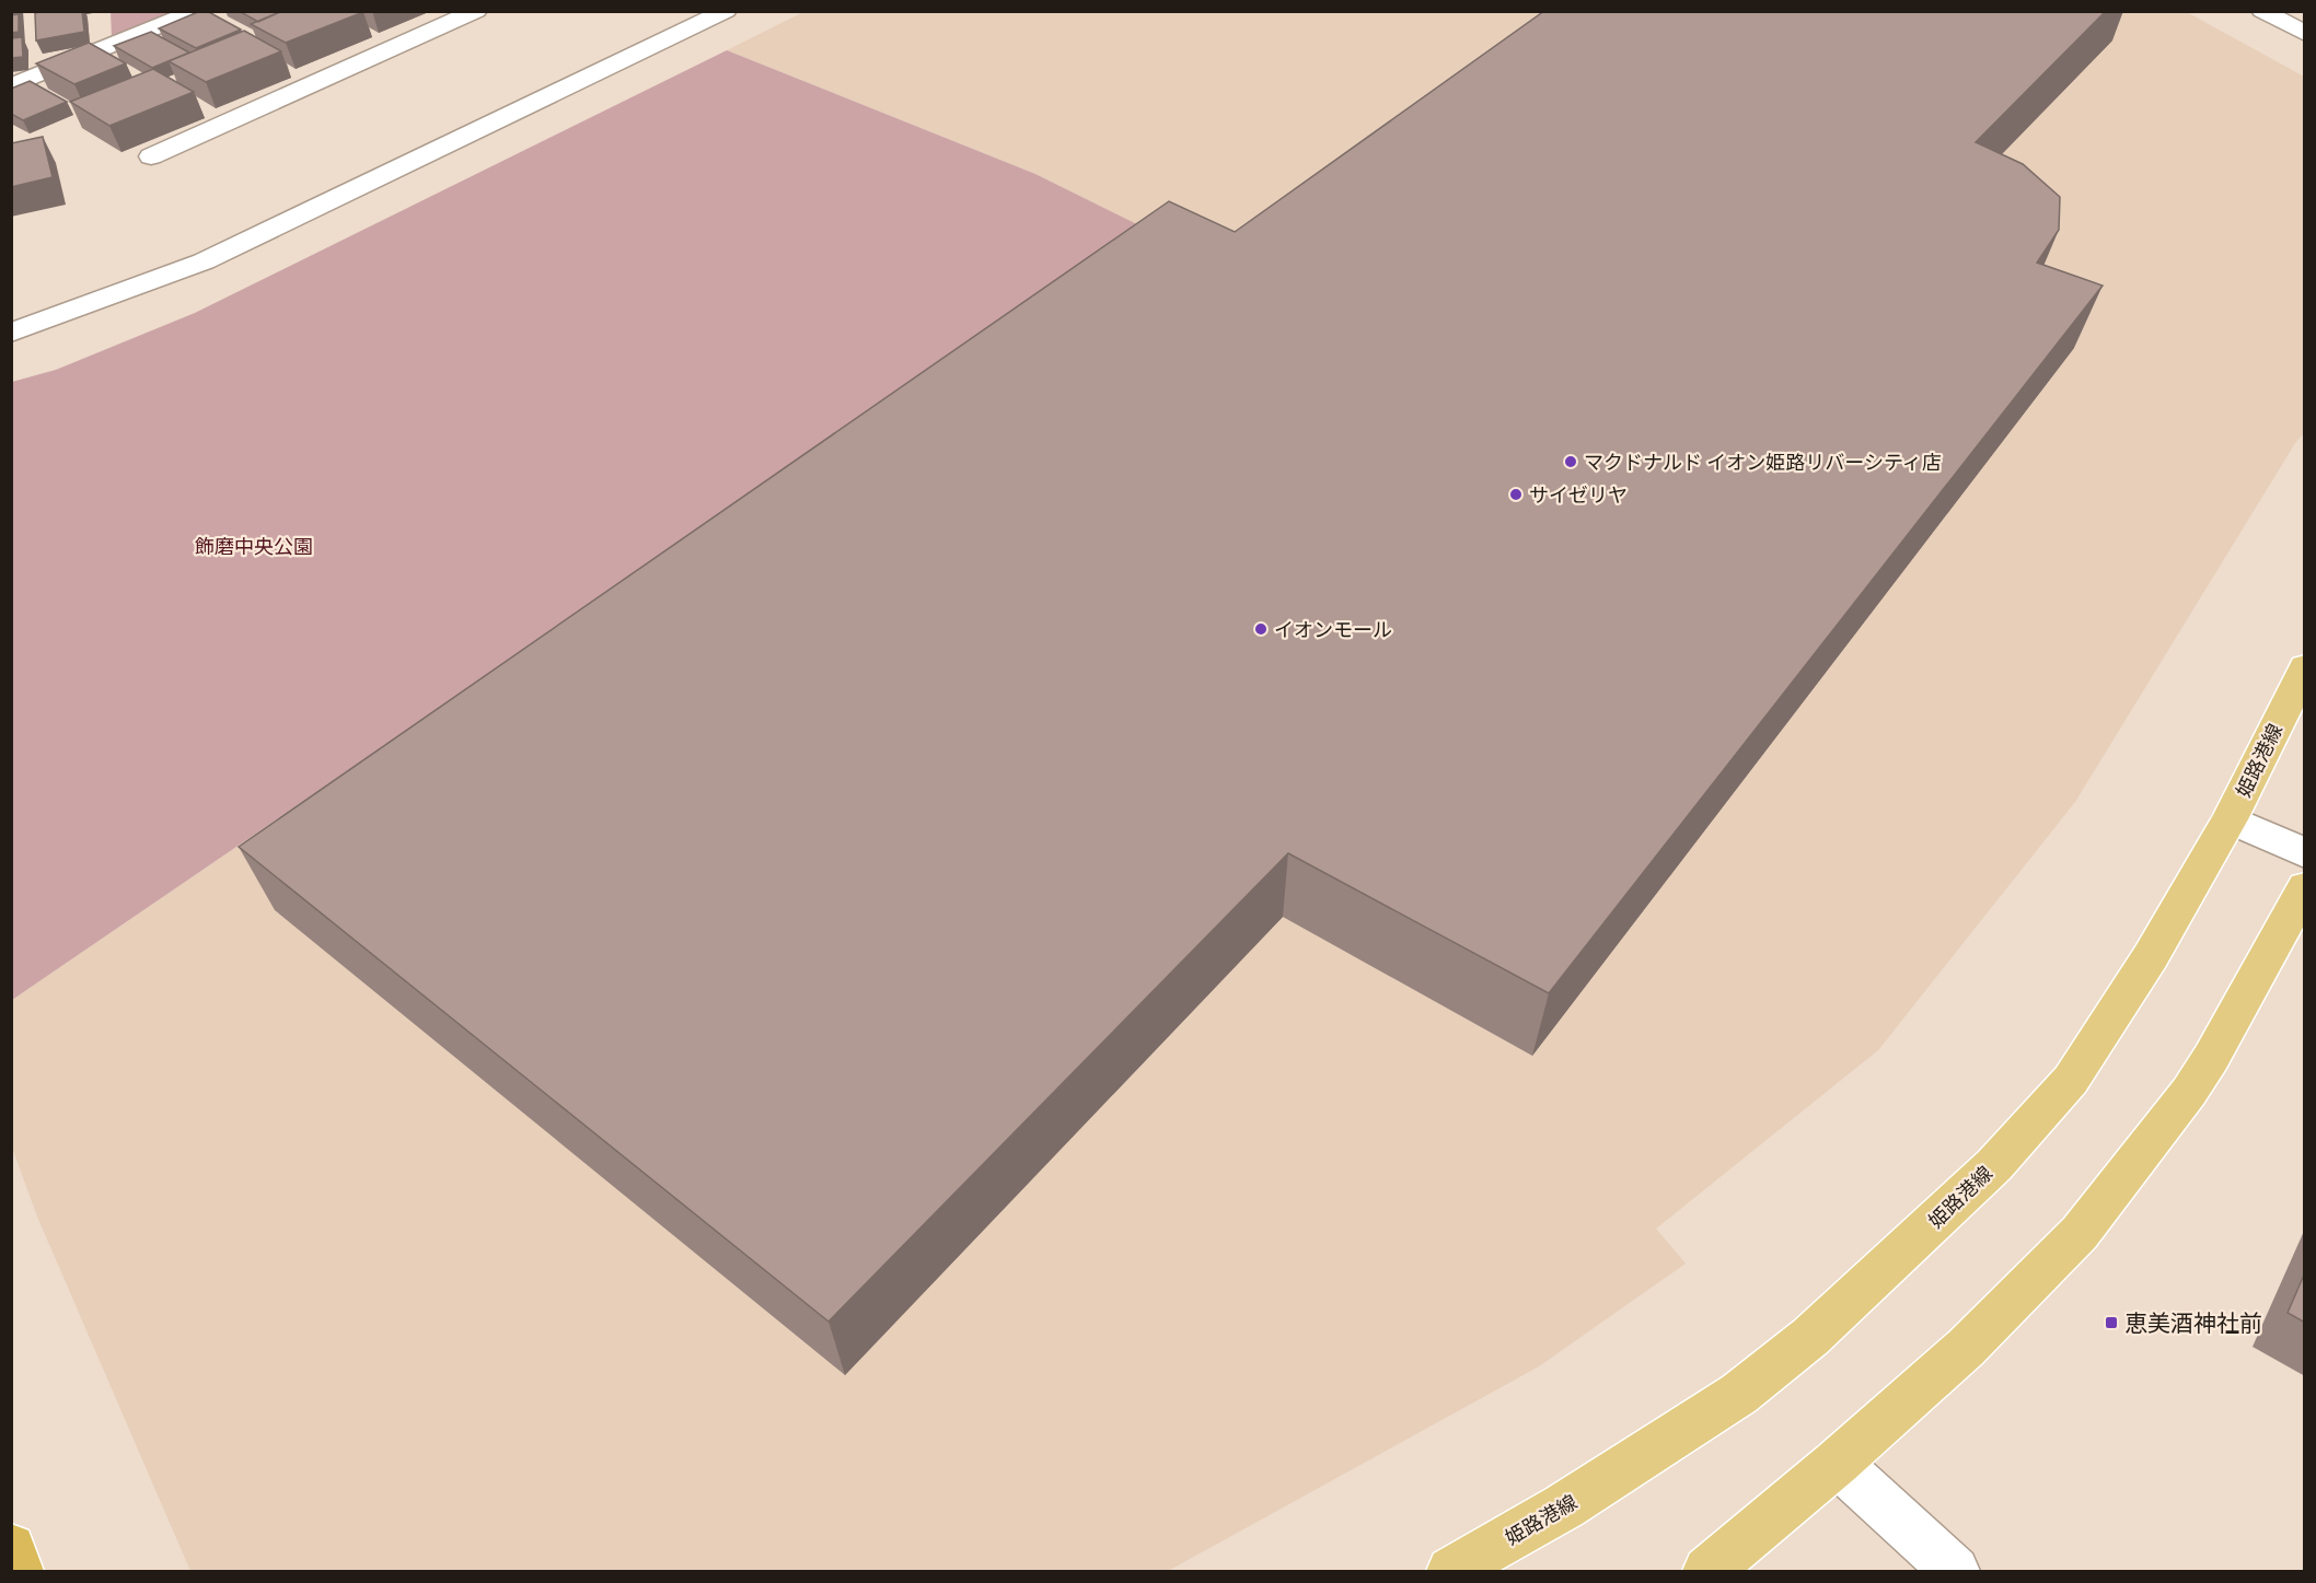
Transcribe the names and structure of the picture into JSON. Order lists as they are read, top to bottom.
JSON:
{
  "streets": {
    "main road": ["姫路港線"]
  },
  "parks": ["飾磨中央公園"],
  "places": {
    "other": ["マクドナルド イオン姫路リバーシティ店", "サイゼリヤ", "イオンモール"],
    "transit": ["恵美酒神社前"]
  }
}
